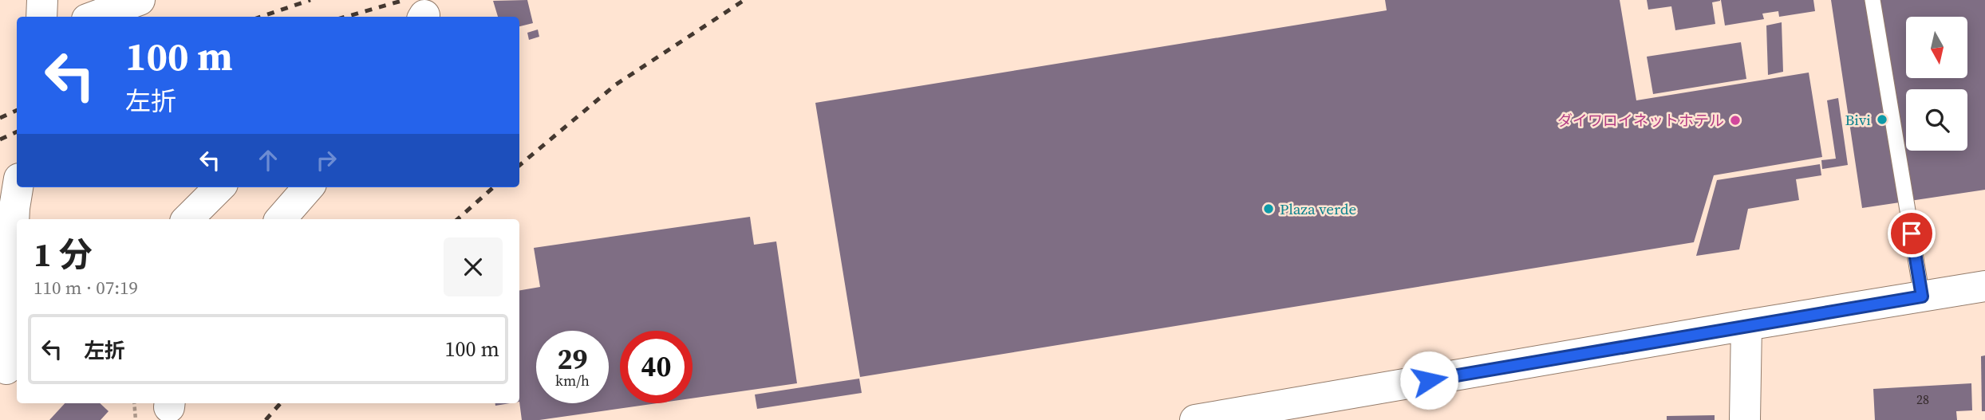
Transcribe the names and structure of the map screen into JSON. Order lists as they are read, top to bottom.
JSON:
{
  "places": ["Bivi", "ダイワロイネットホテル", "Plaza verde"],
  "house_numbers": ["28"],
  "north": "bottom",
  "page": {
    "turn": ["100 m", "左折"],
    "heading": ["1 分", "110 m · 07:19"],
    "list": [
      {
        "name": "左折",
        "value": "100 m"
      }
    ],
    "speed": "29 km/h",
    "limit": "40"
  }
}
